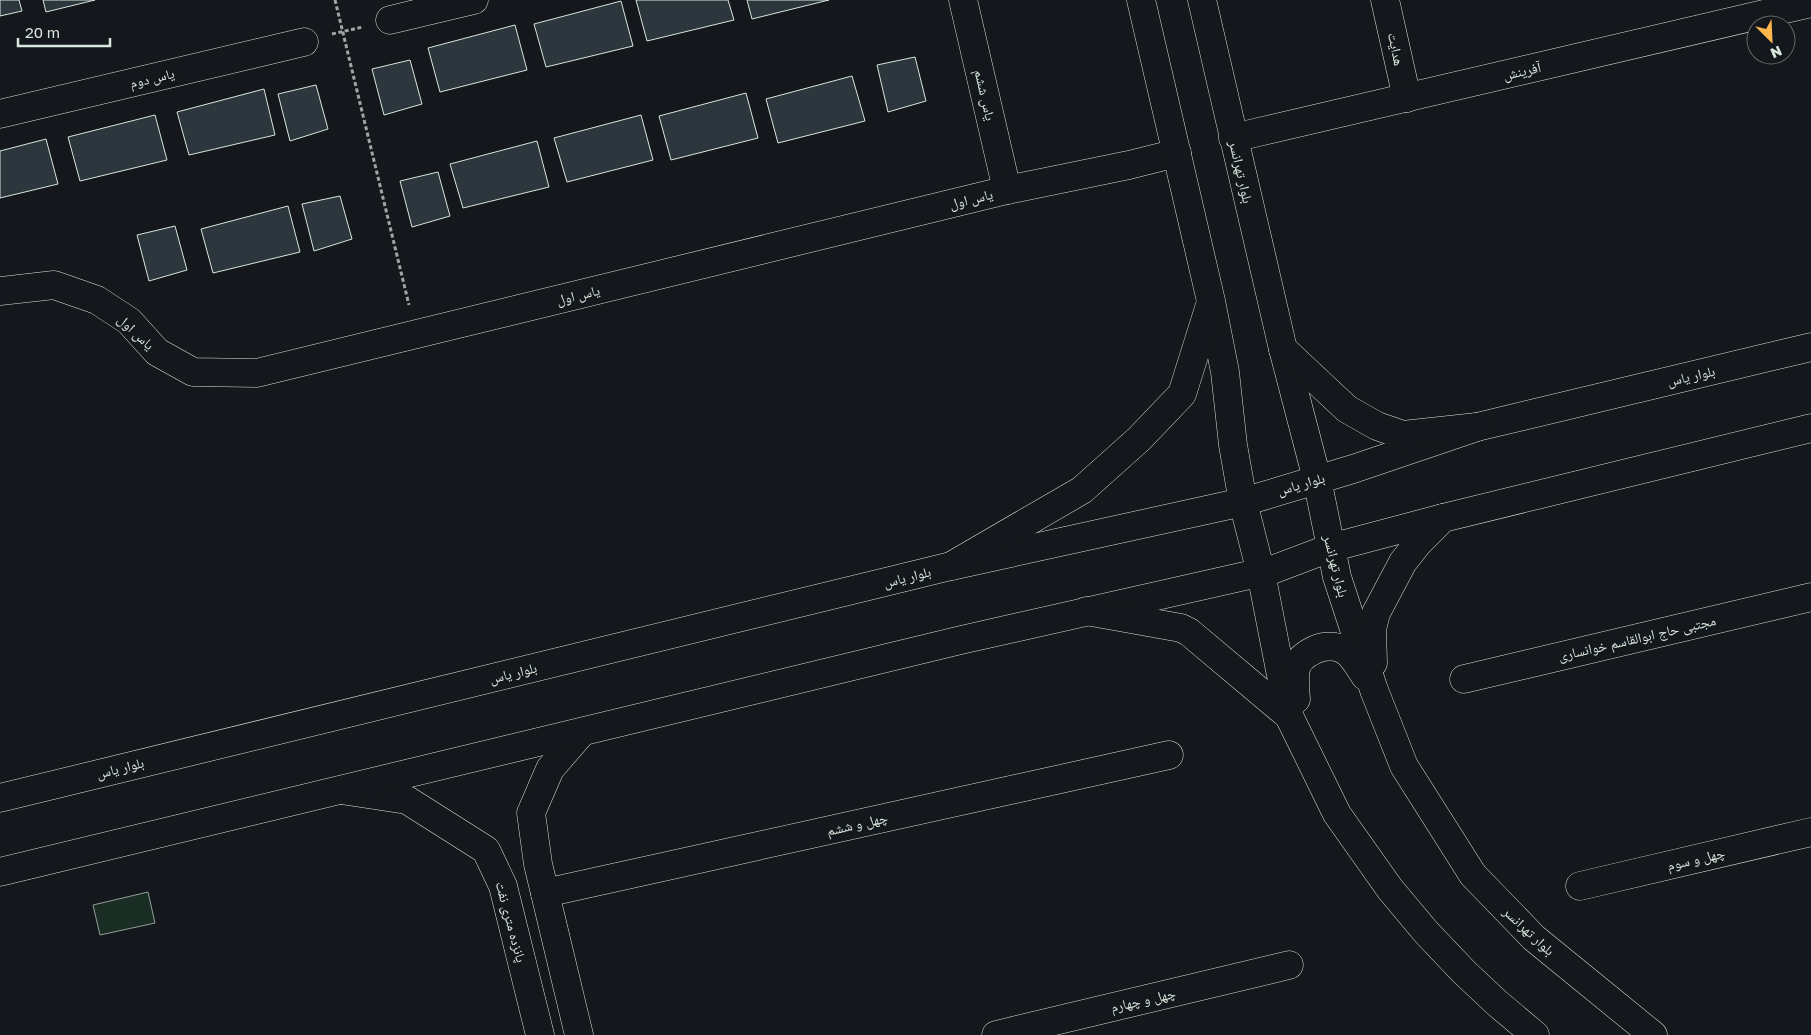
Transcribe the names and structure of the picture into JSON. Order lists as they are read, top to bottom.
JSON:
{
  "streets": {
    "main road": [
      "هدایت",
      "آفرینش",
      "یاس دوم",
      "یاس ششم",
      "بلوار تهرانسر",
      "یاس اول",
      "بلوار یاس",
      "مجتبی حاج ابوالقاسم خوانساری",
      "چهل و ششم",
      "چهل و سوم",
      "پانزده متری نفت",
      "چهل و چهارم"
    ]
  },
  "crossings": [
    ["هدایت", "آفرینش"],
    ["آفرینش", "بلوار تهرانسر"],
    ["یاس ششم", "یاس اول"],
    ["بلوار تهرانسر", "بلوار یاس"],
    ["چهل و ششم", "پانزده متری نفت"]
  ],
  "scale_bar": "20 m",
  "north": "bottom right"
}
